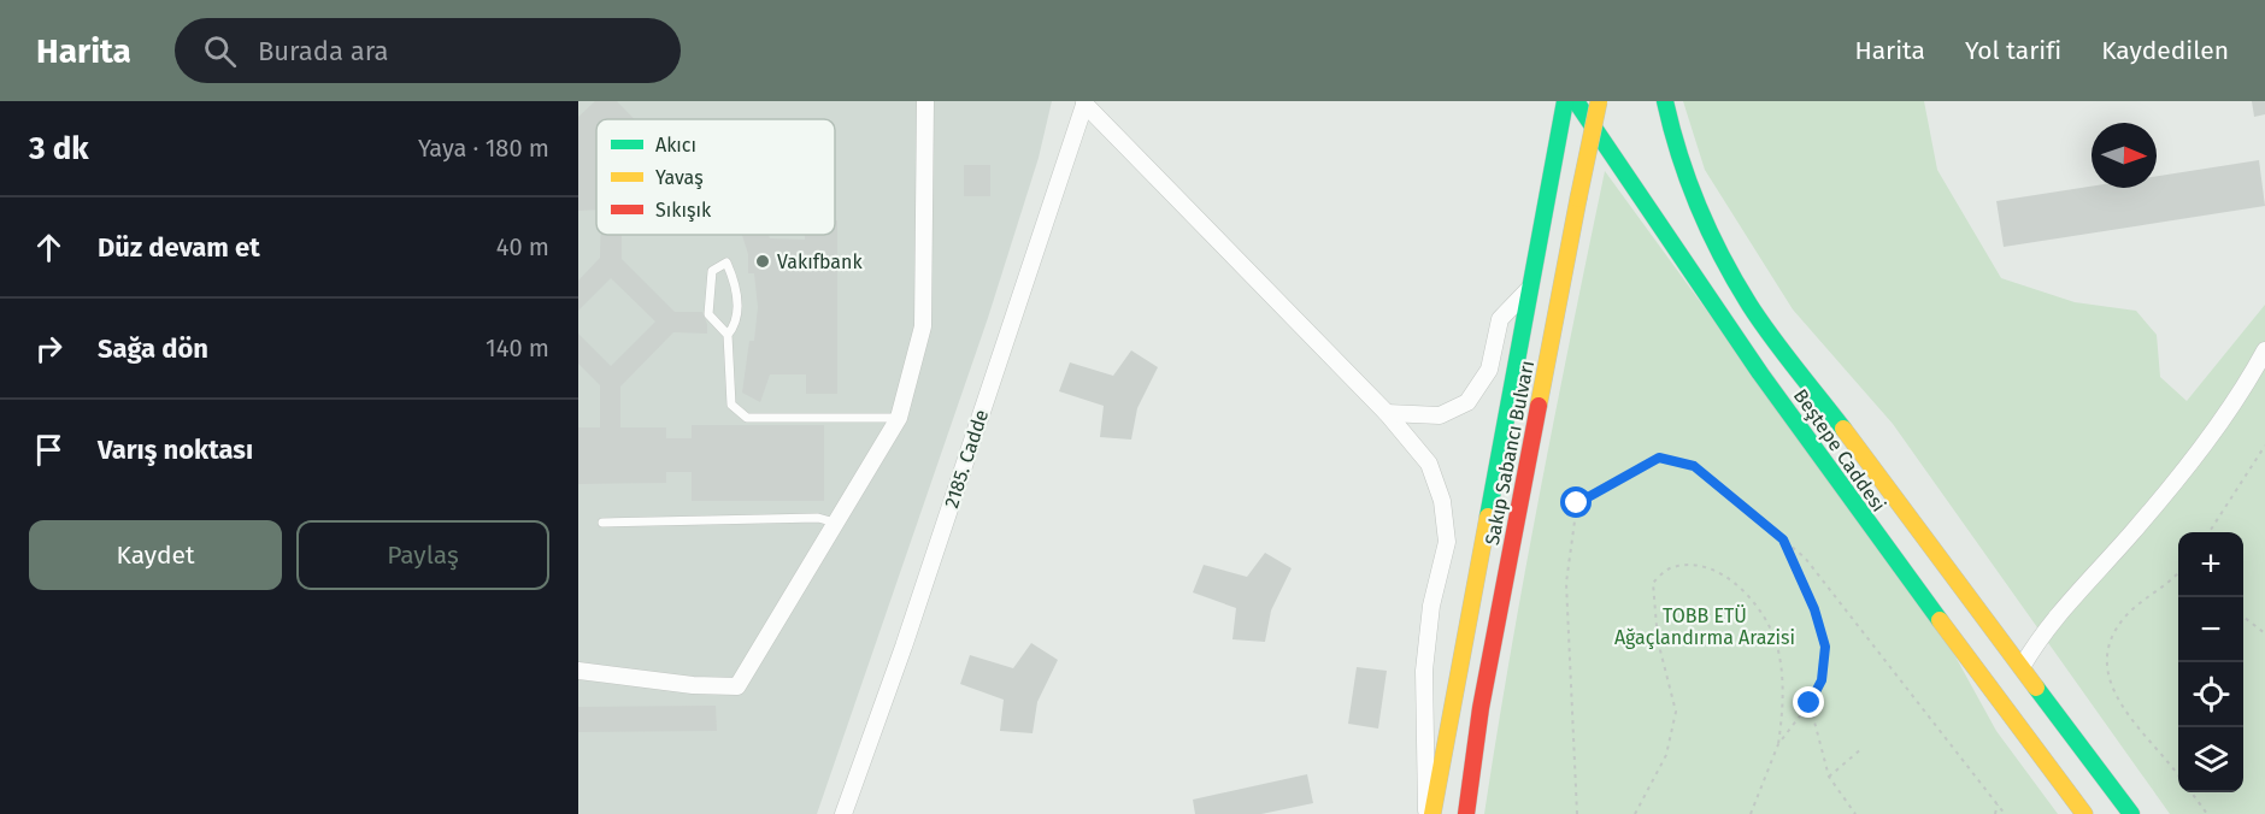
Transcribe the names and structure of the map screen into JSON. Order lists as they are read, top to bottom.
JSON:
{
  "streets": {
    "main road": ["Beştepe Caddesi", "Sakıp Sabancı Bulvarı"],
    "street": ["2185. Cadde"]
  },
  "parks": ["TOBB ETÜ Ağaçlandırma Arazisi"],
  "places": ["Vakıfbank"],
  "legend": ["Akıcı", "Yavaş", "Sıkışık"],
  "north": "right",
  "page": {
    "header": "Harita",
    "search": "Burada ara",
    "nav": ["Harita", "Yol tarifi", "Kaydedilen"],
    "heading": ["3 dk", "Yaya · 180 m"],
    "list": [
      ["Düz devam et", "40 m"],
      ["Sağa dön", "140 m"],
      "Varış noktası"
    ],
    "buttons": ["Kaydet", "Paylaş"],
    "map_buttons": ["+", "−"]
  }
}
